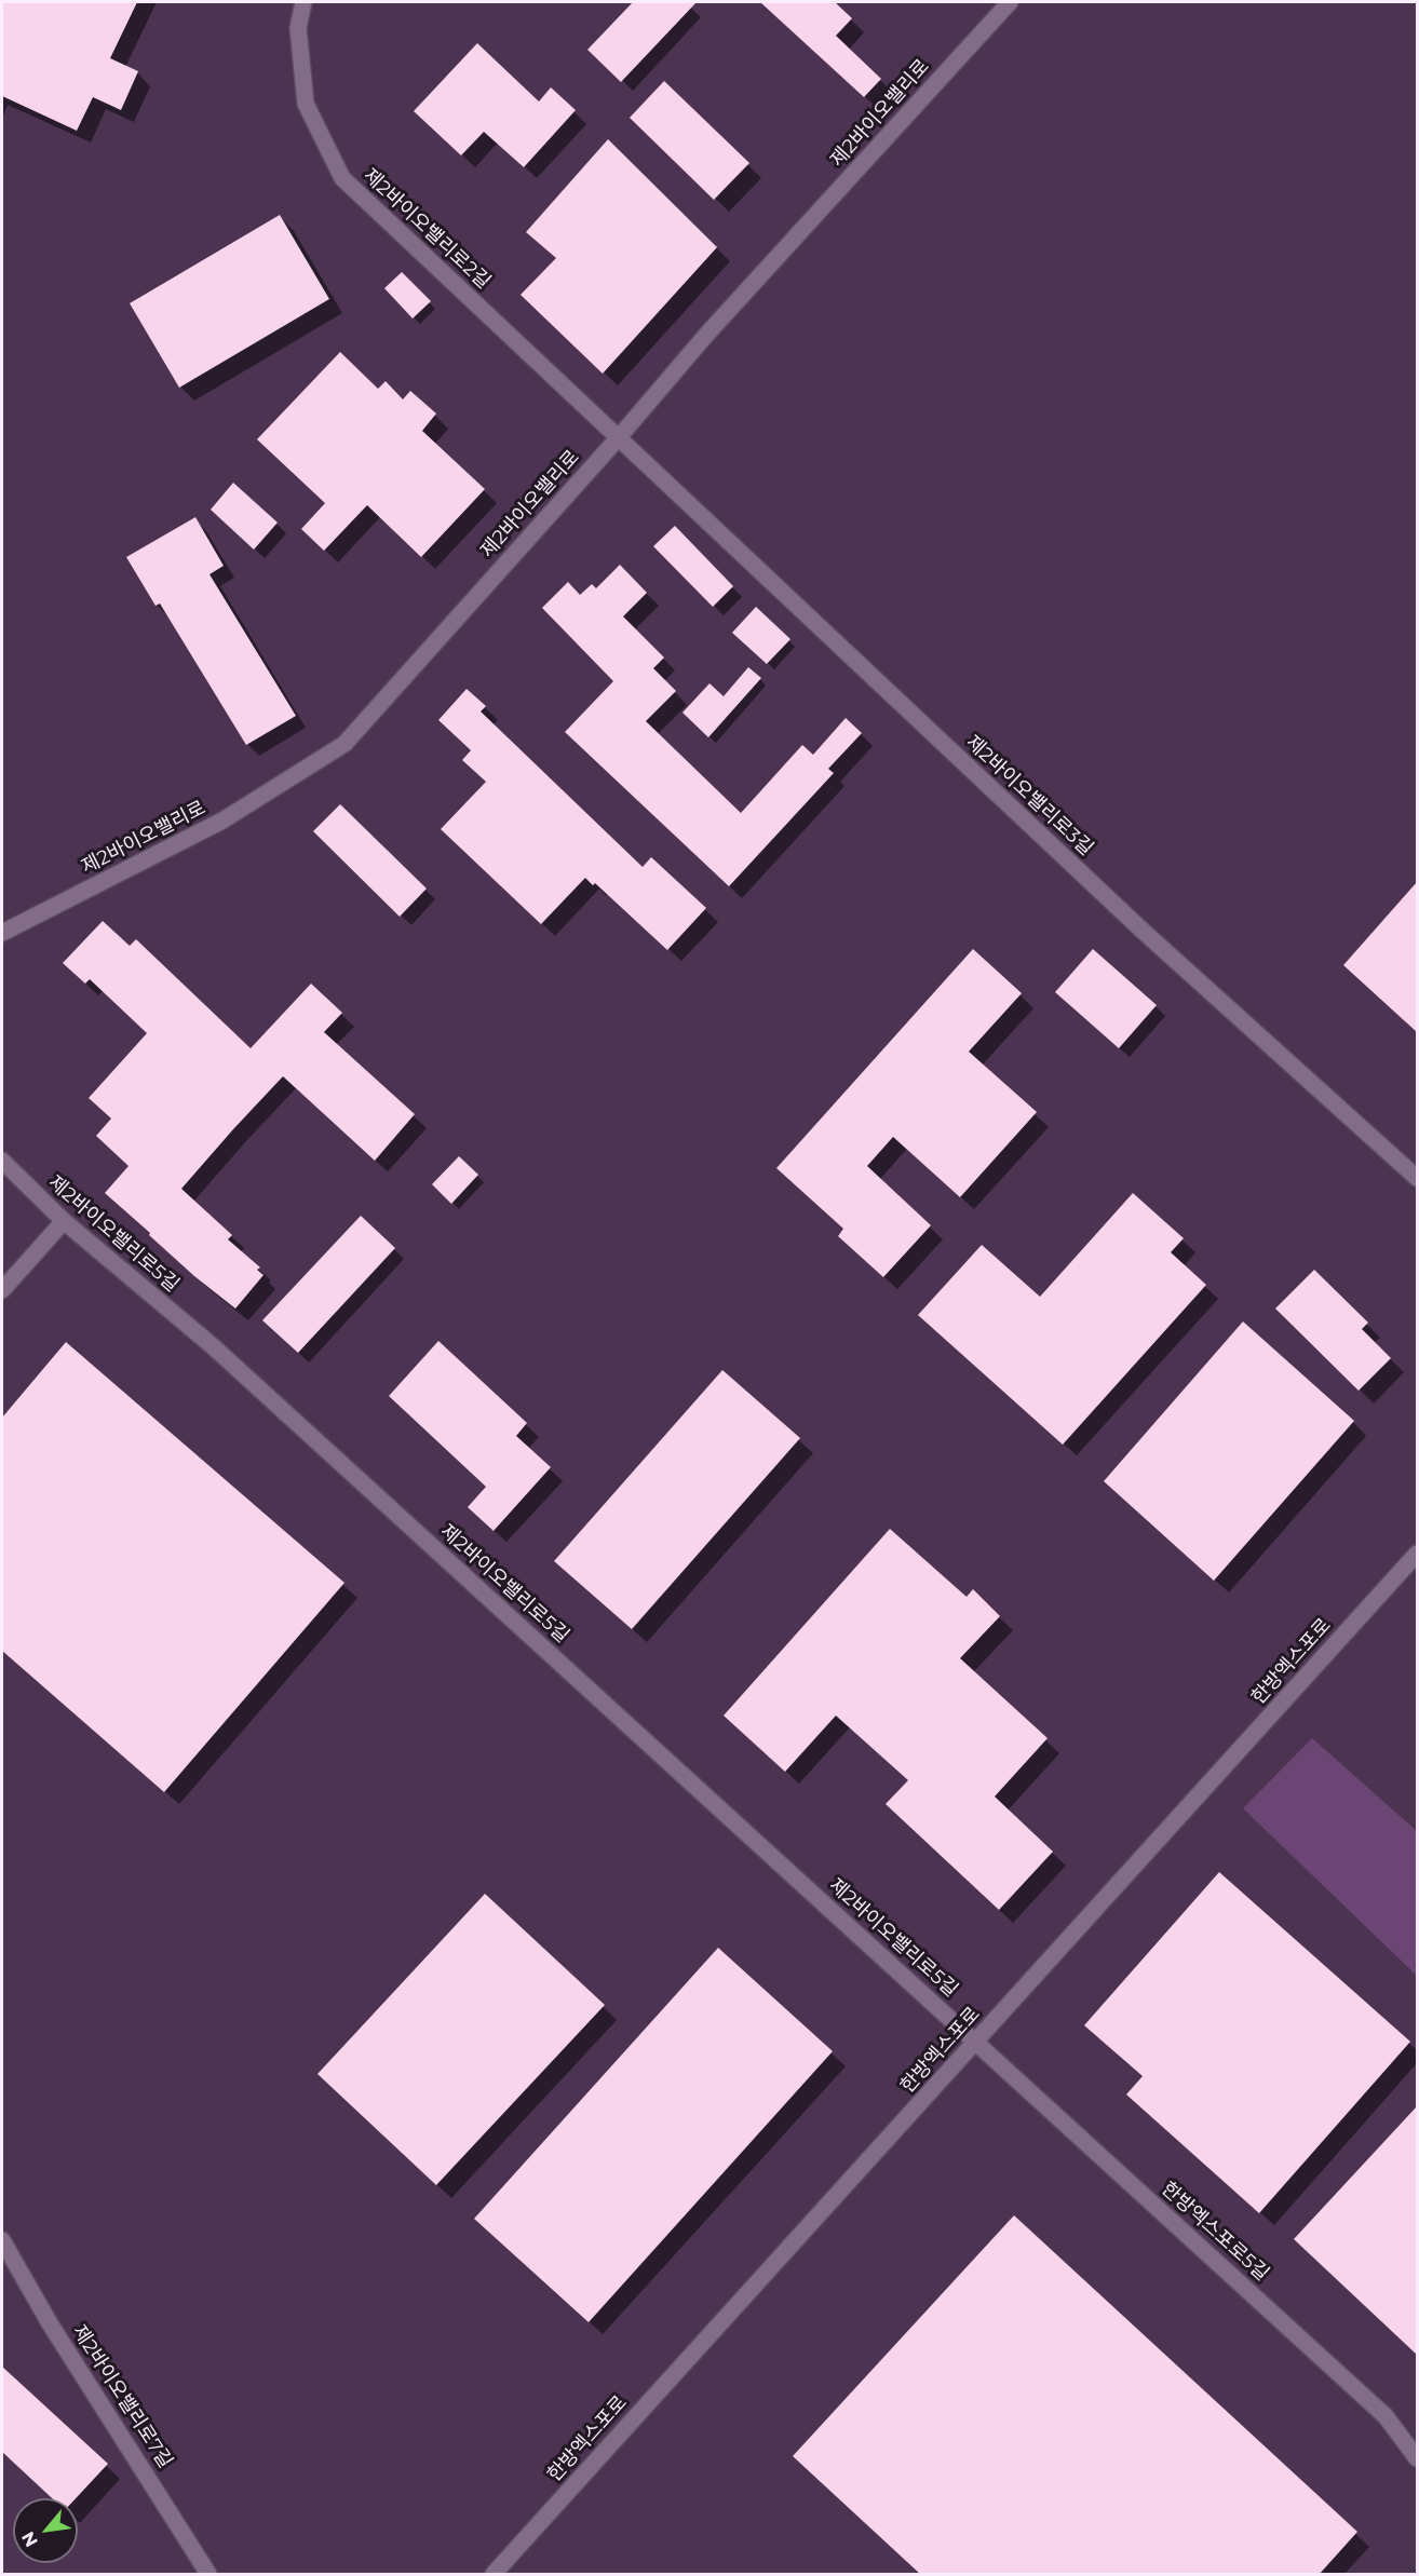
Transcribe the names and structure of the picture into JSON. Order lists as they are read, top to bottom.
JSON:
{
  "streets": {
    "street": [
      "제2바이오밸리로",
      "제2바이오밸리로2길",
      "제2바이오밸리로3길",
      "제2바이오밸리로5길",
      "한방엑스포로",
      "한방엑스포로5길",
      "제2바이오밸리로7길"
    ]
  },
  "crossings": [
    ["제2바이오밸리로", "제2바이오밸리로2길"],
    ["제2바이오밸리로", "제2바이오밸리로3길"],
    ["제2바이오밸리로2길", "제2바이오밸리로3길"],
    ["제2바이오밸리로5길", "한방엑스포로"],
    ["제2바이오밸리로5길", "한방엑스포로5길"],
    ["한방엑스포로", "한방엑스포로5길"]
  ],
  "north": "bottom left"
}
